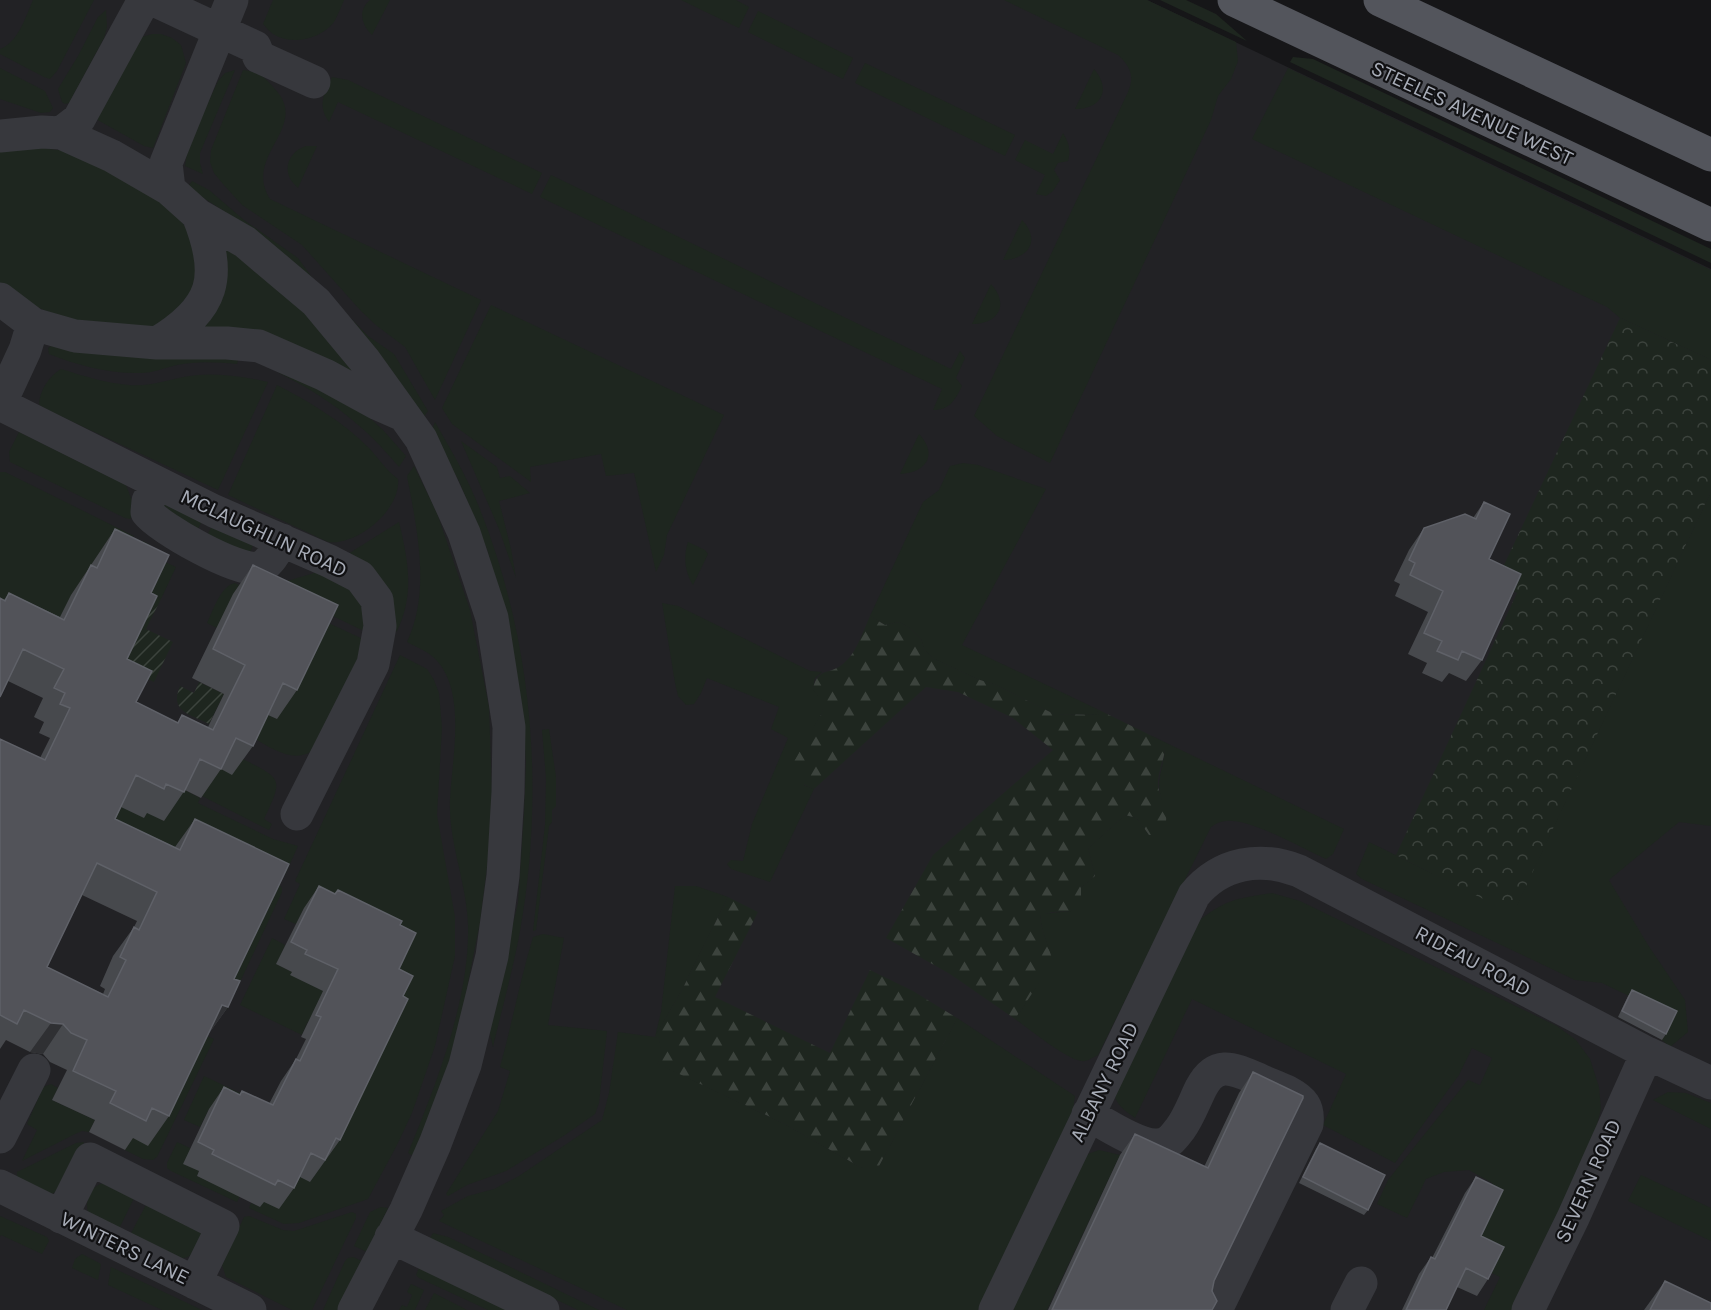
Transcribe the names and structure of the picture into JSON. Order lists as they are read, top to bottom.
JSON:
{
  "streets": {
    "main road": ["STEELES AVENUE WEST"],
    "street": [
      "MCLAUGHLIN ROAD",
      "RIDEAU ROAD",
      "ALBANY ROAD",
      "SEVERN ROAD",
      "WINTERS LANE"
    ]
  },
  "crossings": [
    ["RIDEAU ROAD", "ALBANY ROAD"],
    ["RIDEAU ROAD", "SEVERN ROAD"]
  ]
}
